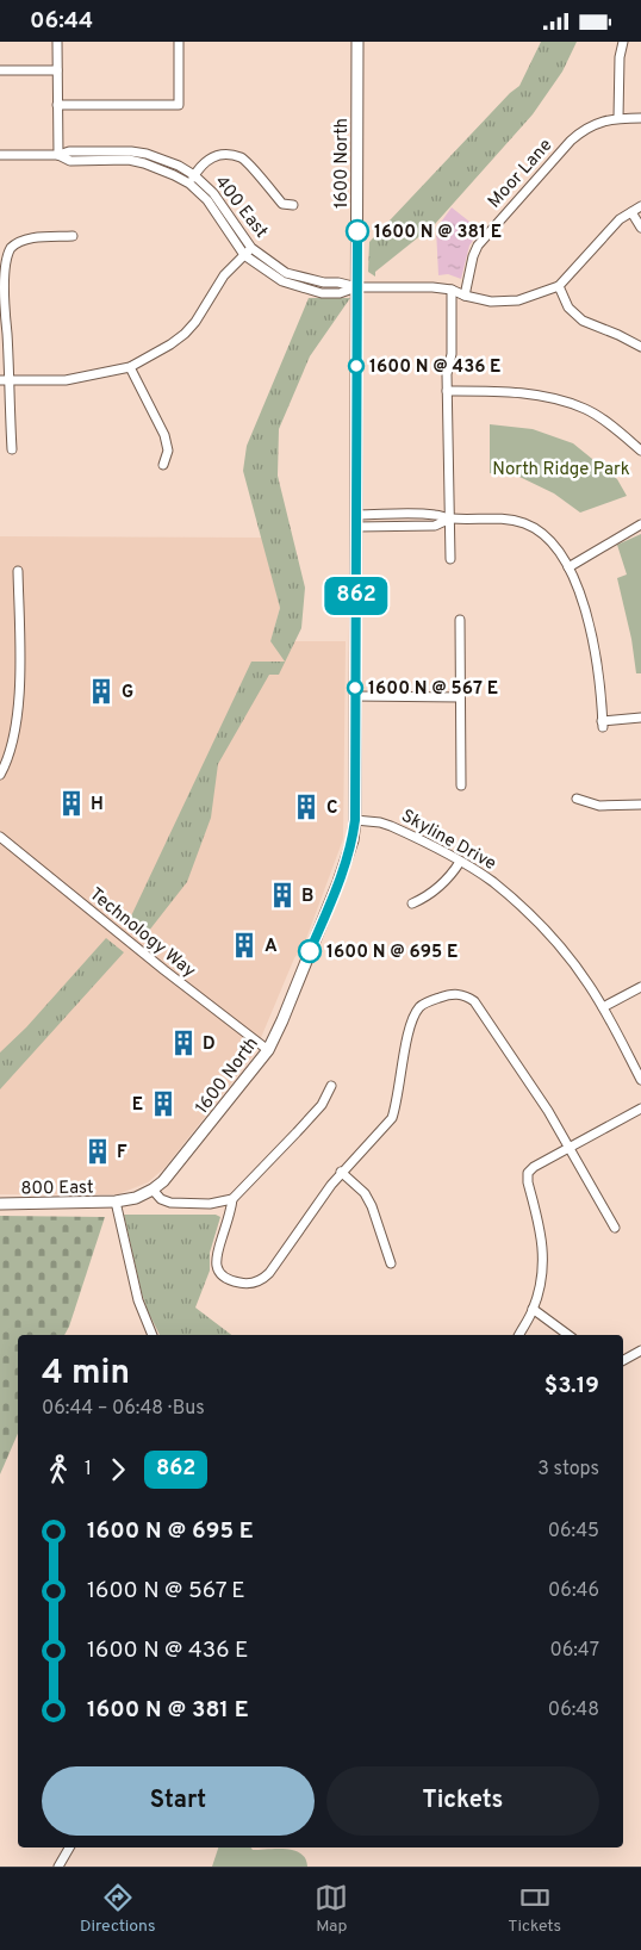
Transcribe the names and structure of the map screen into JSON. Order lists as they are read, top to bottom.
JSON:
{
  "streets": {
    "main road": ["1600 North", "800 East"],
    "street": [
      "Moor Lane",
      "400 East",
      "Skyline Drive",
      "Technology Way"
    ]
  },
  "crossings": [
    ["1600 North", "400 East"],
    ["1600 North", "Skyline Drive"],
    ["1600 North", "Technology Way"],
    ["1600 North", "800 East"],
    ["Moor Lane", "400 East"]
  ],
  "parks": ["North Ridge Park"],
  "places": {
    "other": [
      "1600 N @ 381 E",
      "1600 N @ 436 E",
      "1600 N @ 567 E",
      "1600 N @ 695 E"
    ],
    "building": [
      "G",
      "H",
      "C",
      "B",
      "A",
      "D",
      "E",
      "F"
    ]
  },
  "lines": ["bus line 862"],
  "page": {
    "status": "06:44",
    "on_map": "862",
    "heading": ["4 min", "06:44 – 06:48 · Bus", "$3.19"],
    "legs": ["1", "862", "3 stops"],
    "list": [
      {
        "name": "1600 N @ 695 E",
        "value": "06:45"
      },
      {
        "name": "1600 N @ 567 E",
        "value": "06:46"
      },
      {
        "name": "1600 N @ 436 E",
        "value": "06:47"
      },
      {
        "name": "1600 N @ 381 E",
        "value": "06:48"
      }
    ],
    "buttons": ["Start", "Tickets"],
    "tabs": ["Directions", "Map", "Tickets"]
  }
}
